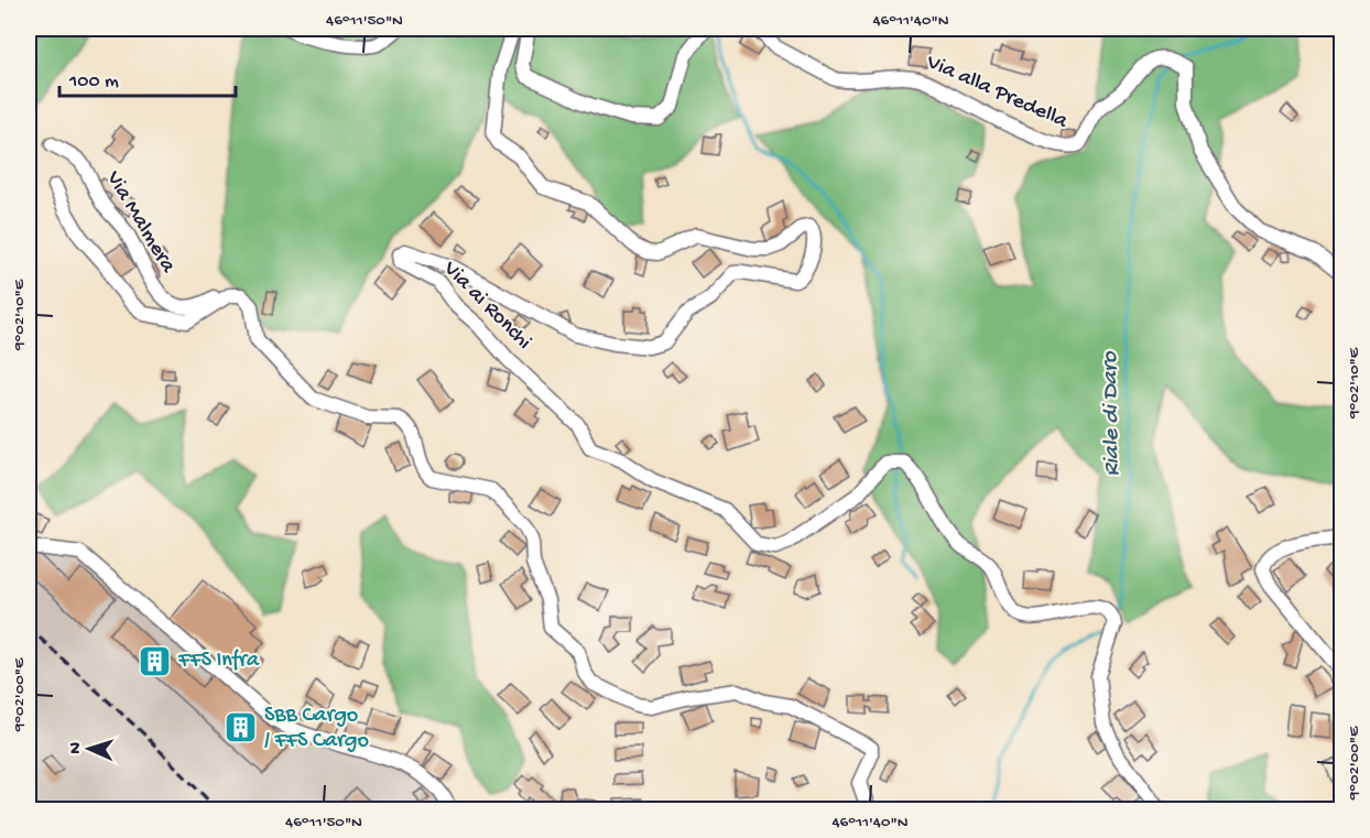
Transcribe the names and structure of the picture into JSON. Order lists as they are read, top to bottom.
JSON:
{
  "streets": {
    "street": ["Via alla Predella", "Via Malmera", "Via ai Ronchi"]
  },
  "water": ["Riale di Daro"],
  "places": {
    "building": ["FFS Infra", "SBB Cargo / FFS Cargo"]
  },
  "scale_bar": "100 m",
  "north": "left",
  "coordinates": [
    "46°11'50\"N",
    "46°11'40\"N",
    "9°02'10\"E",
    "9°02'00\"E"
  ]
}
